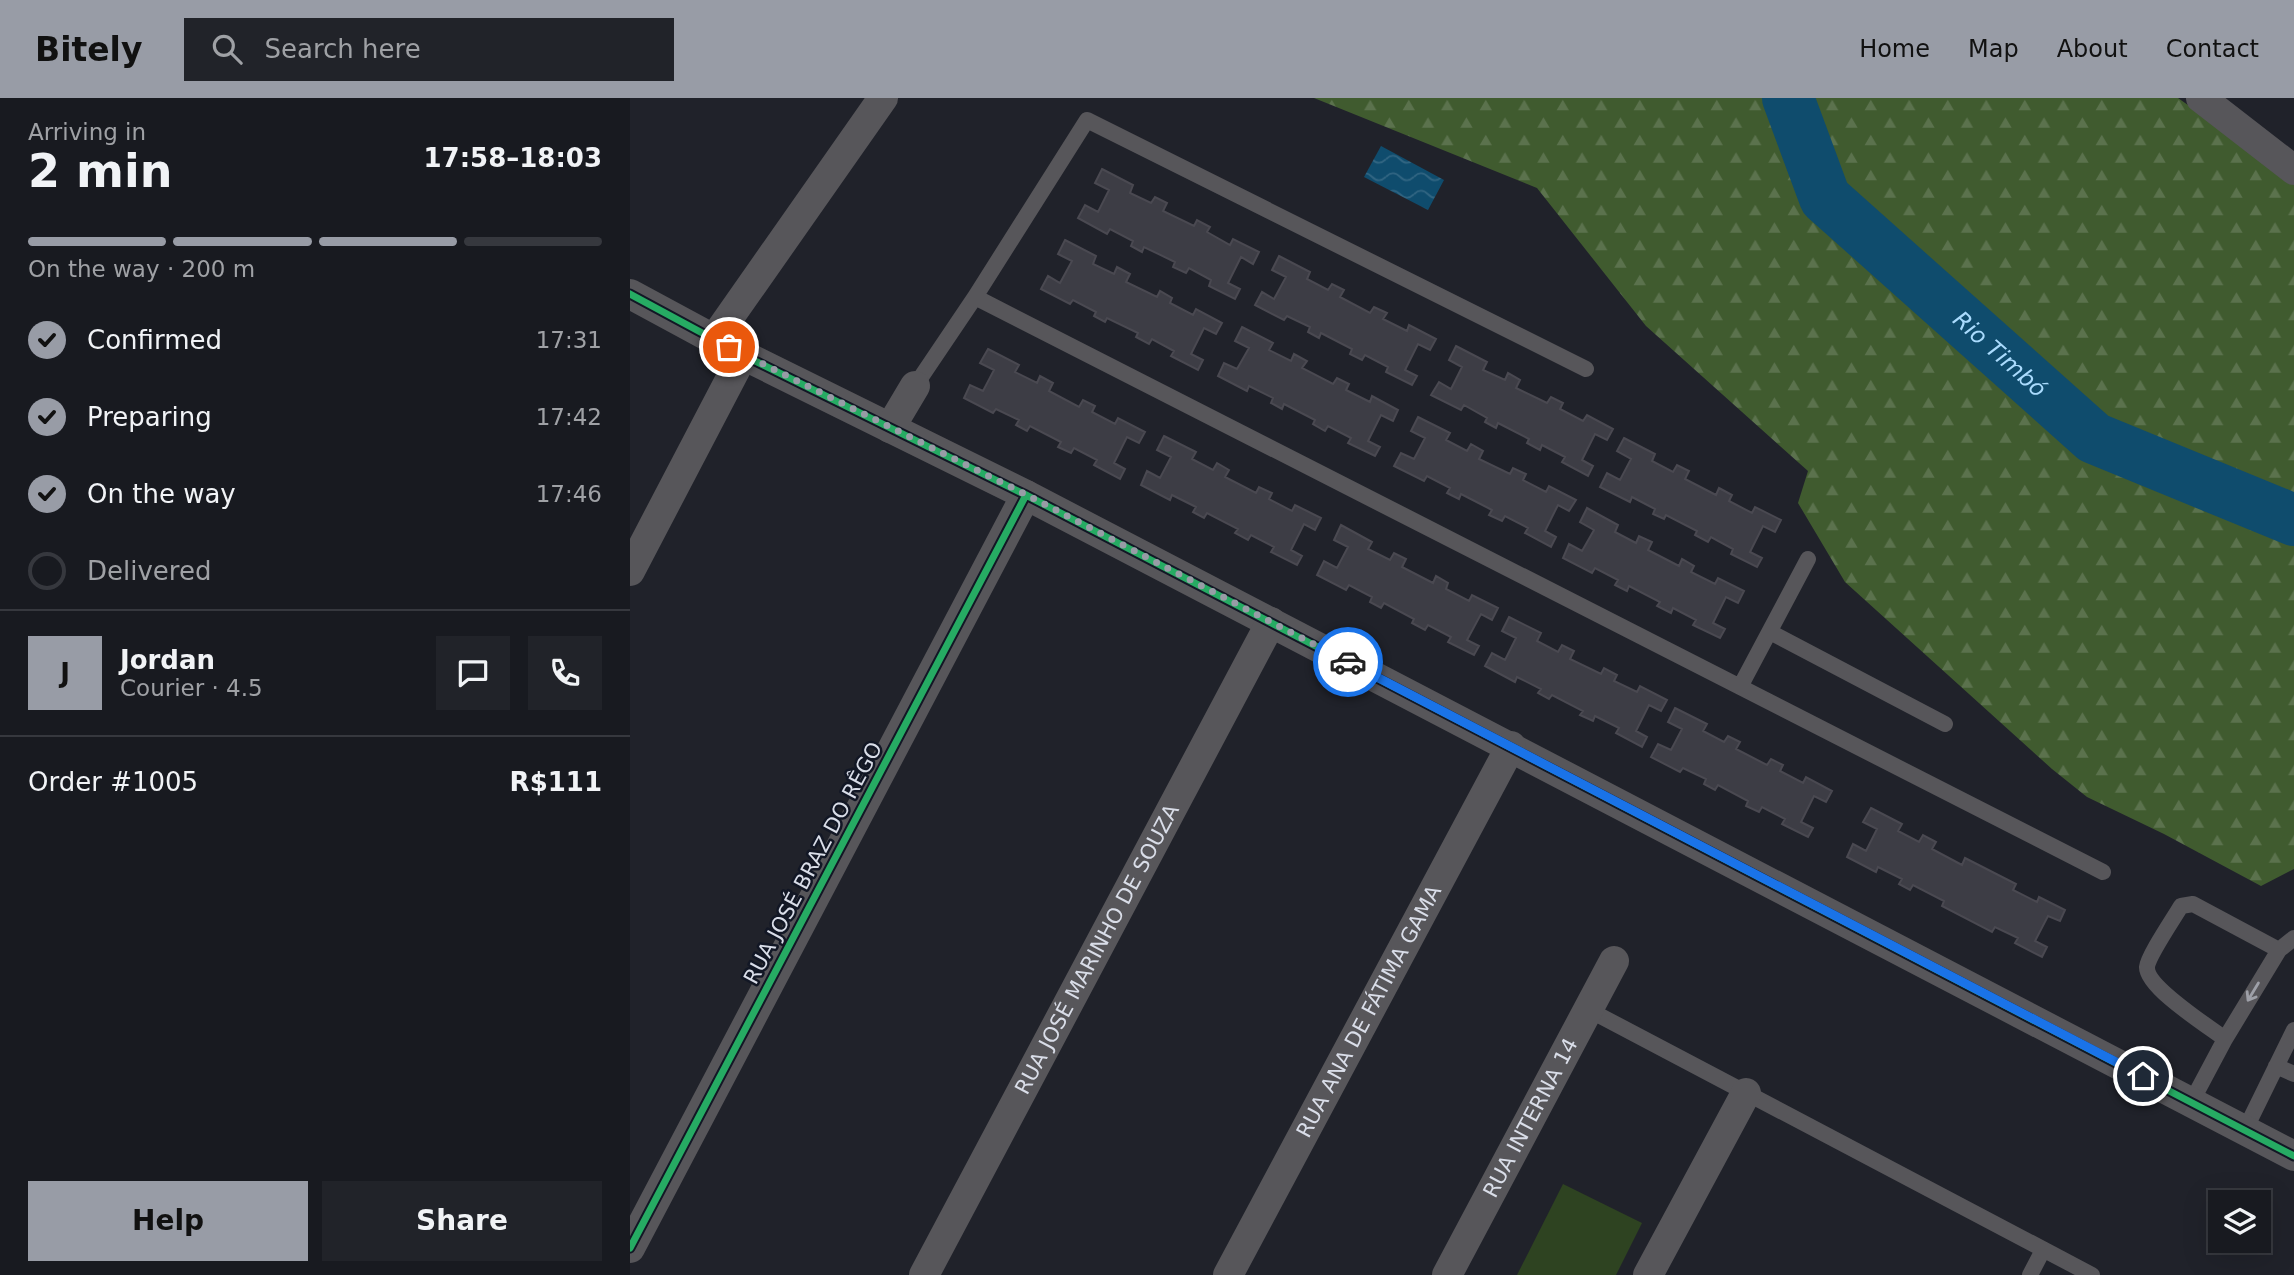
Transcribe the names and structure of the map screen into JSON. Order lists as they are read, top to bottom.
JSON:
{
  "streets": {
    "street": [
      "RUA JOSÉ BRAZ DO RÊGO",
      "RUA JOSÉ MARINHO DE SOUZA",
      "RUA ANA DE FÁTIMA GAMA",
      "RUA INTERNA 14"
    ]
  },
  "water": ["Rio Timbó"],
  "page": {
    "header": "Bitely",
    "search": "Search here",
    "nav": [
      "Home",
      "Map",
      "About",
      "Contact"
    ],
    "heading": ["2 min", "Arriving in", "17:58–18:03"],
    "panel": [
      "Jordan",
      "Courier · 4.5",
      "Order #1005",
      "R$111"
    ],
    "bar": "On the way · 200 m",
    "list": [
      ["Confirmed", "17:31"],
      ["Preparing", "17:42"],
      ["On the way", "17:46"],
      "Delivered"
    ],
    "round": "J",
    "buttons": ["Help", "Share"]
  }
}
